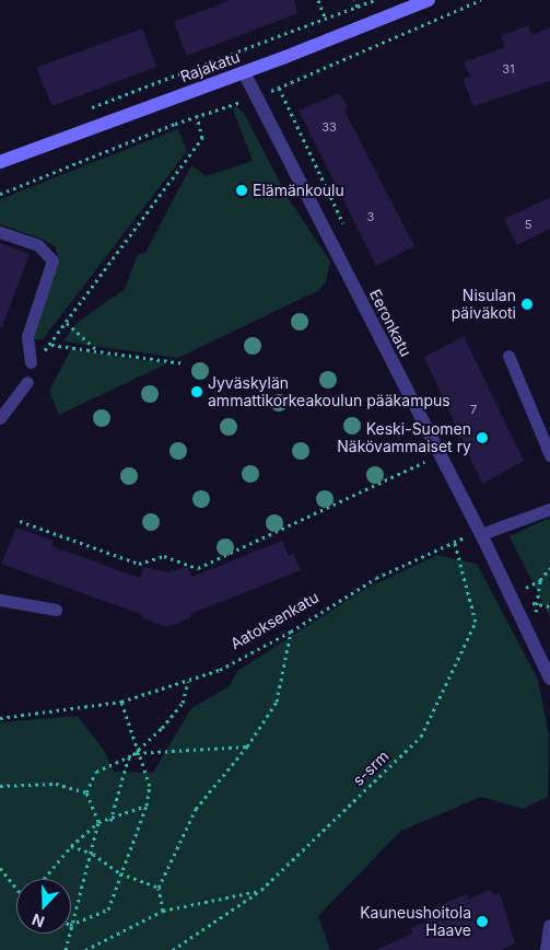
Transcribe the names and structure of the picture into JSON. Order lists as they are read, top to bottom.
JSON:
{
  "streets": {
    "main road": ["Rajakatu"],
    "street": ["Eeronkatu"],
    "path": ["Aatoksenkatu", "s-srm"]
  },
  "crossings": [
    ["Rajakatu", "Eeronkatu"],
    ["Eeronkatu", "Aatoksenkatu"],
    ["Aatoksenkatu", "s-srm"]
  ],
  "places": [
    "Elämänkoulu",
    "Nisulan päiväkoti",
    "Jyväskylän ammattikorkeakoulun pääkampus",
    "Keski-Suomen Näkövammaiset ry",
    "Kauneushoitola Haave"
  ],
  "house_numbers": [
    "31",
    "33",
    "3",
    "5",
    "7"
  ],
  "north": "bottom"
}
